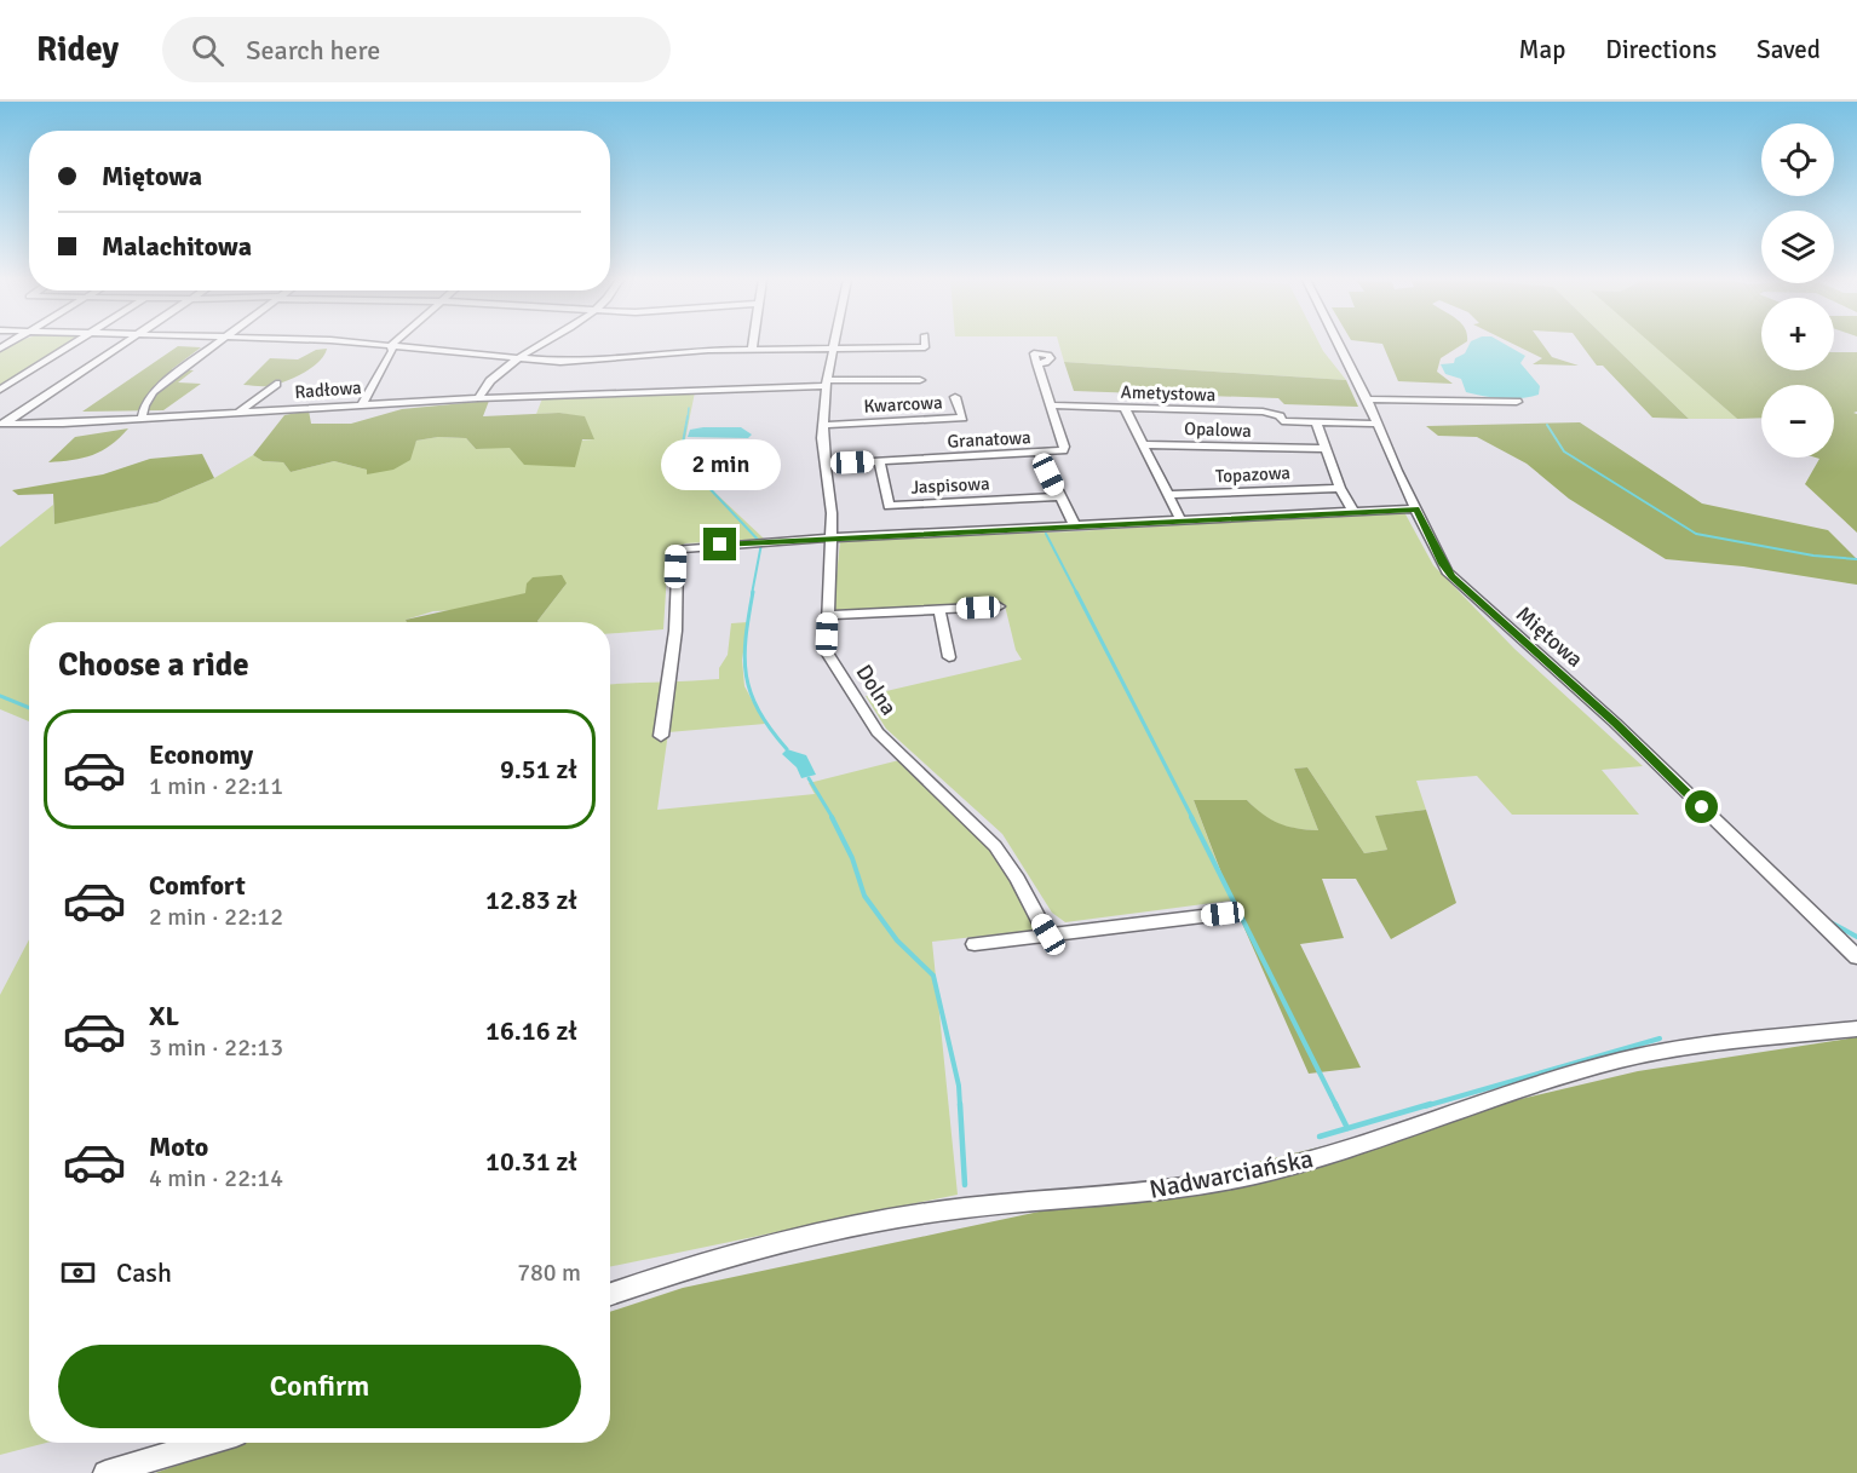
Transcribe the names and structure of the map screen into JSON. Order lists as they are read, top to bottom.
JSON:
{
  "streets": {
    "street": [
      "Radłowa",
      "Ametystowa",
      "Kwarcowa",
      "Opalowa",
      "Granatowa",
      "Topazowa",
      "Jaspisowa",
      "Miętowa",
      "Dolna",
      "Nadwarciańska"
    ]
  },
  "crossings": [
    ["Radłowa", "Dolna"],
    ["Ametystowa", "Opalowa"],
    ["Ametystowa", "Granatowa"],
    ["Kwarcowa", "Dolna"],
    ["Granatowa", "Jaspisowa"],
    ["Granatowa", "Dolna"]
  ],
  "page": {
    "header": "Ridey",
    "search": "Search here",
    "nav": ["Map", "Directions", "Saved"],
    "map_buttons": ["+", "−"],
    "banner": ["Miętowa", "Malachitowa"],
    "bubble": "2 min",
    "heading": "Choose a ride",
    "list": [
      {
        "name": "Economy",
        "note": "1 min · 22:11",
        "value": "9.51 zł"
      },
      {
        "name": "Comfort",
        "note": "2 min · 22:12",
        "value": "12.83 zł"
      },
      {
        "name": "XL",
        "note": "3 min · 22:13",
        "value": "16.16 zł"
      },
      {
        "name": "Moto",
        "note": "4 min · 22:14",
        "value": "10.31 zł"
      }
    ],
    "pay": ["Cash", "780 m"],
    "buttons": "Confirm"
  }
}
